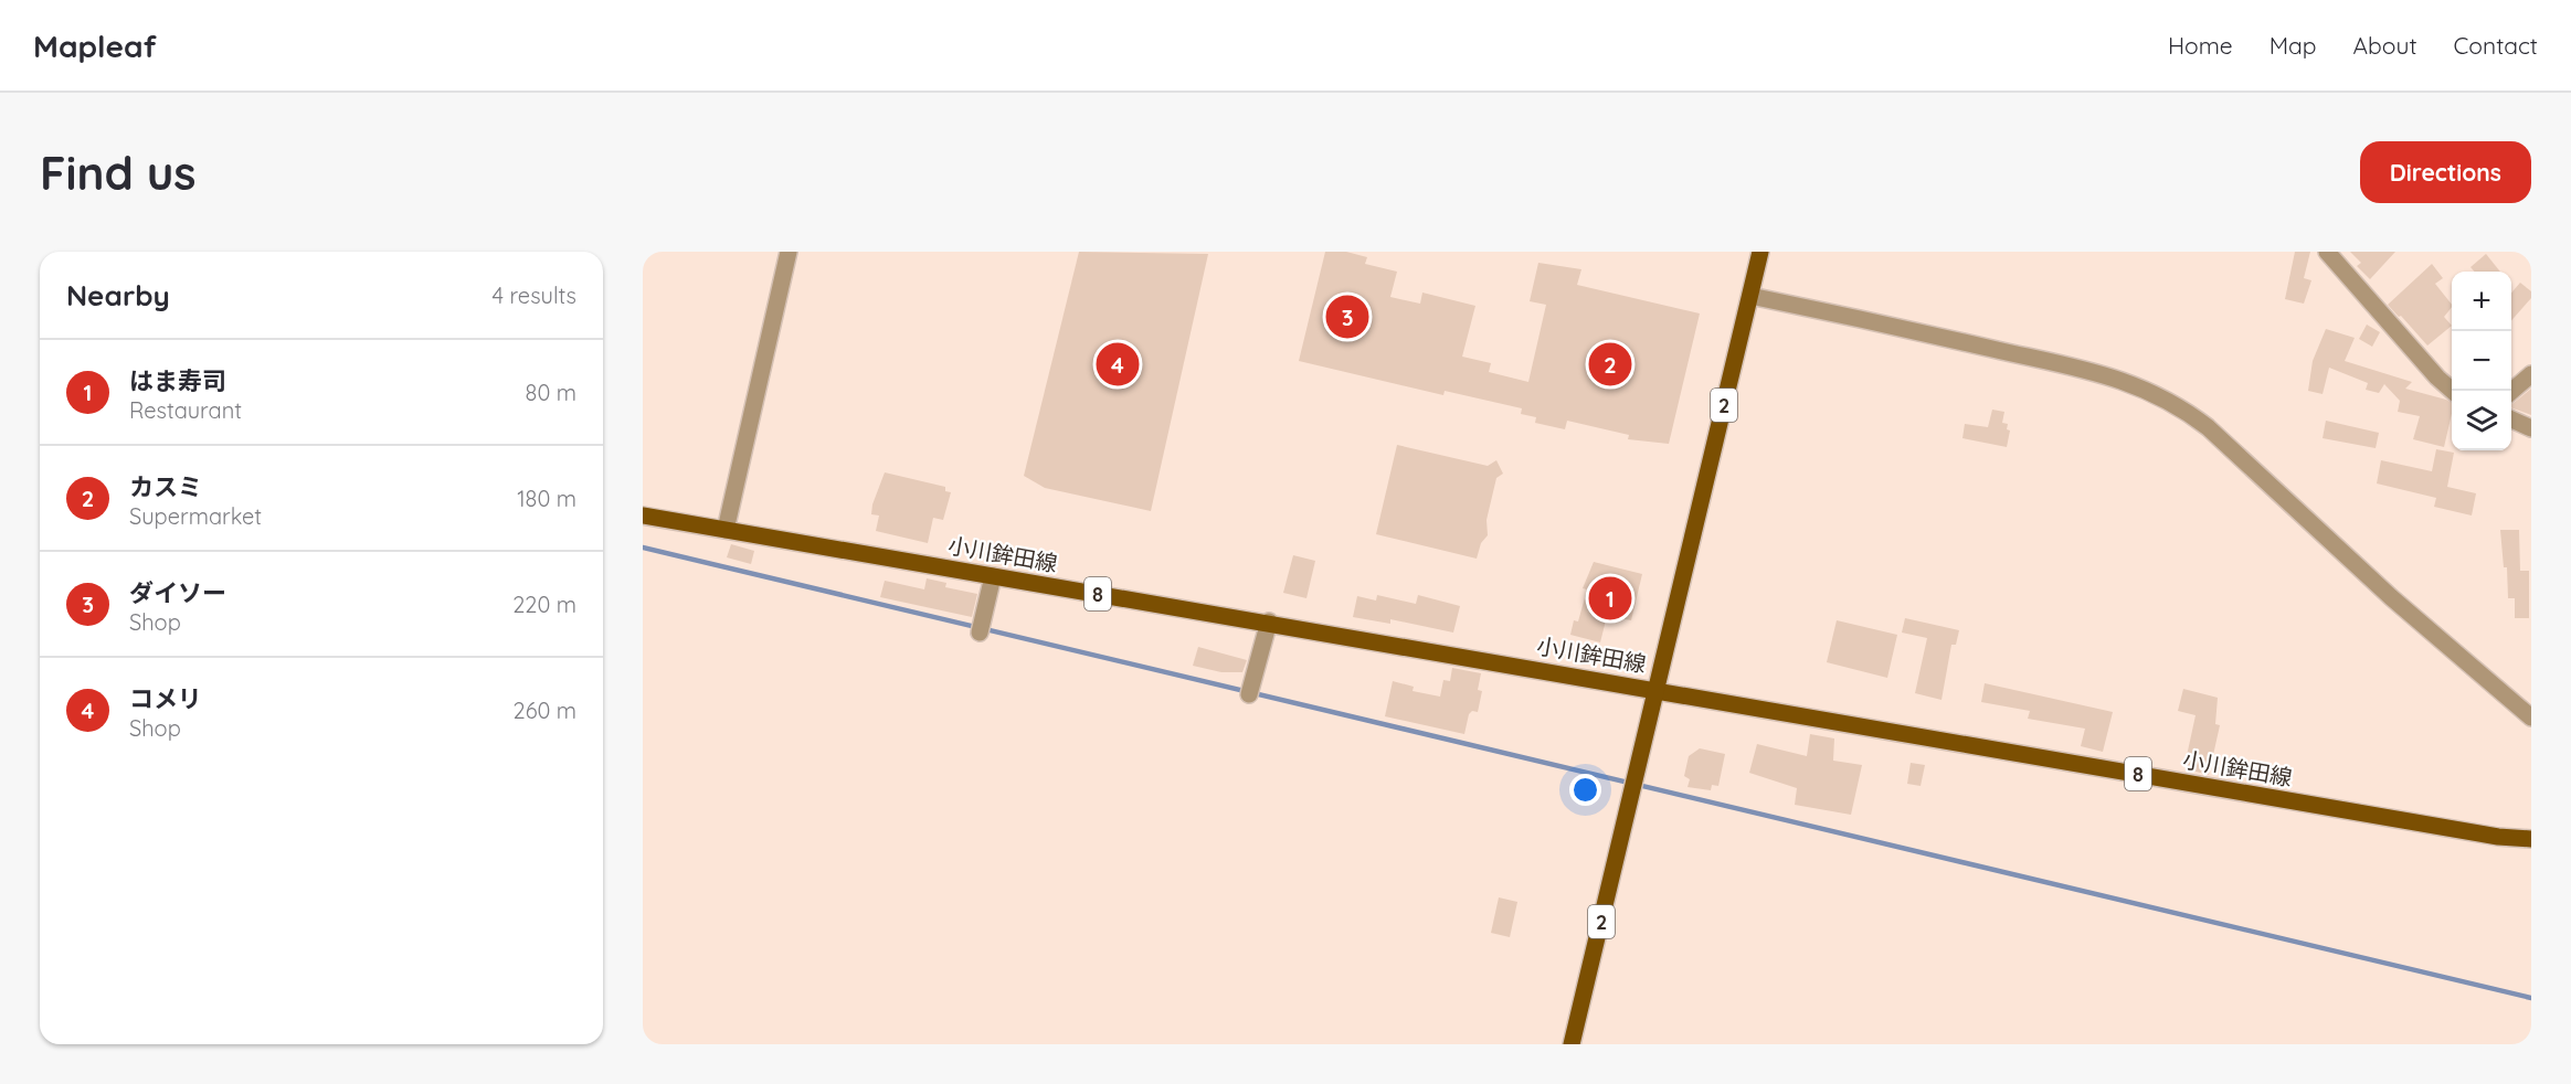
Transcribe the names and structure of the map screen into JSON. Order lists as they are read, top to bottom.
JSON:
{
  "streets": {
    "main road": ["2", "小川鉾田線", "8"]
  },
  "crossings": [
    ["2", "小川鉾田線"]
  ],
  "page": {
    "header": "Mapleaf",
    "nav": [
      "Home",
      "Map",
      "About",
      "Contact"
    ],
    "buttons": "Directions",
    "title": "Find us",
    "heading": ["Nearby", "4 results"],
    "map_buttons": ["+", "−"],
    "pins": [
      "3",
      "2",
      "4",
      "1"
    ],
    "list": [
      {
        "mark": "1",
        "name": "はま寿司",
        "note": "Restaurant",
        "value": "80 m"
      },
      {
        "mark": "2",
        "name": "カスミ",
        "note": "Supermarket",
        "value": "180 m"
      },
      {
        "mark": "3",
        "name": "ダイソー",
        "note": "Shop",
        "value": "220 m"
      },
      {
        "mark": "4",
        "name": "コメリ",
        "note": "Shop",
        "value": "260 m"
      }
    ]
  }
}
